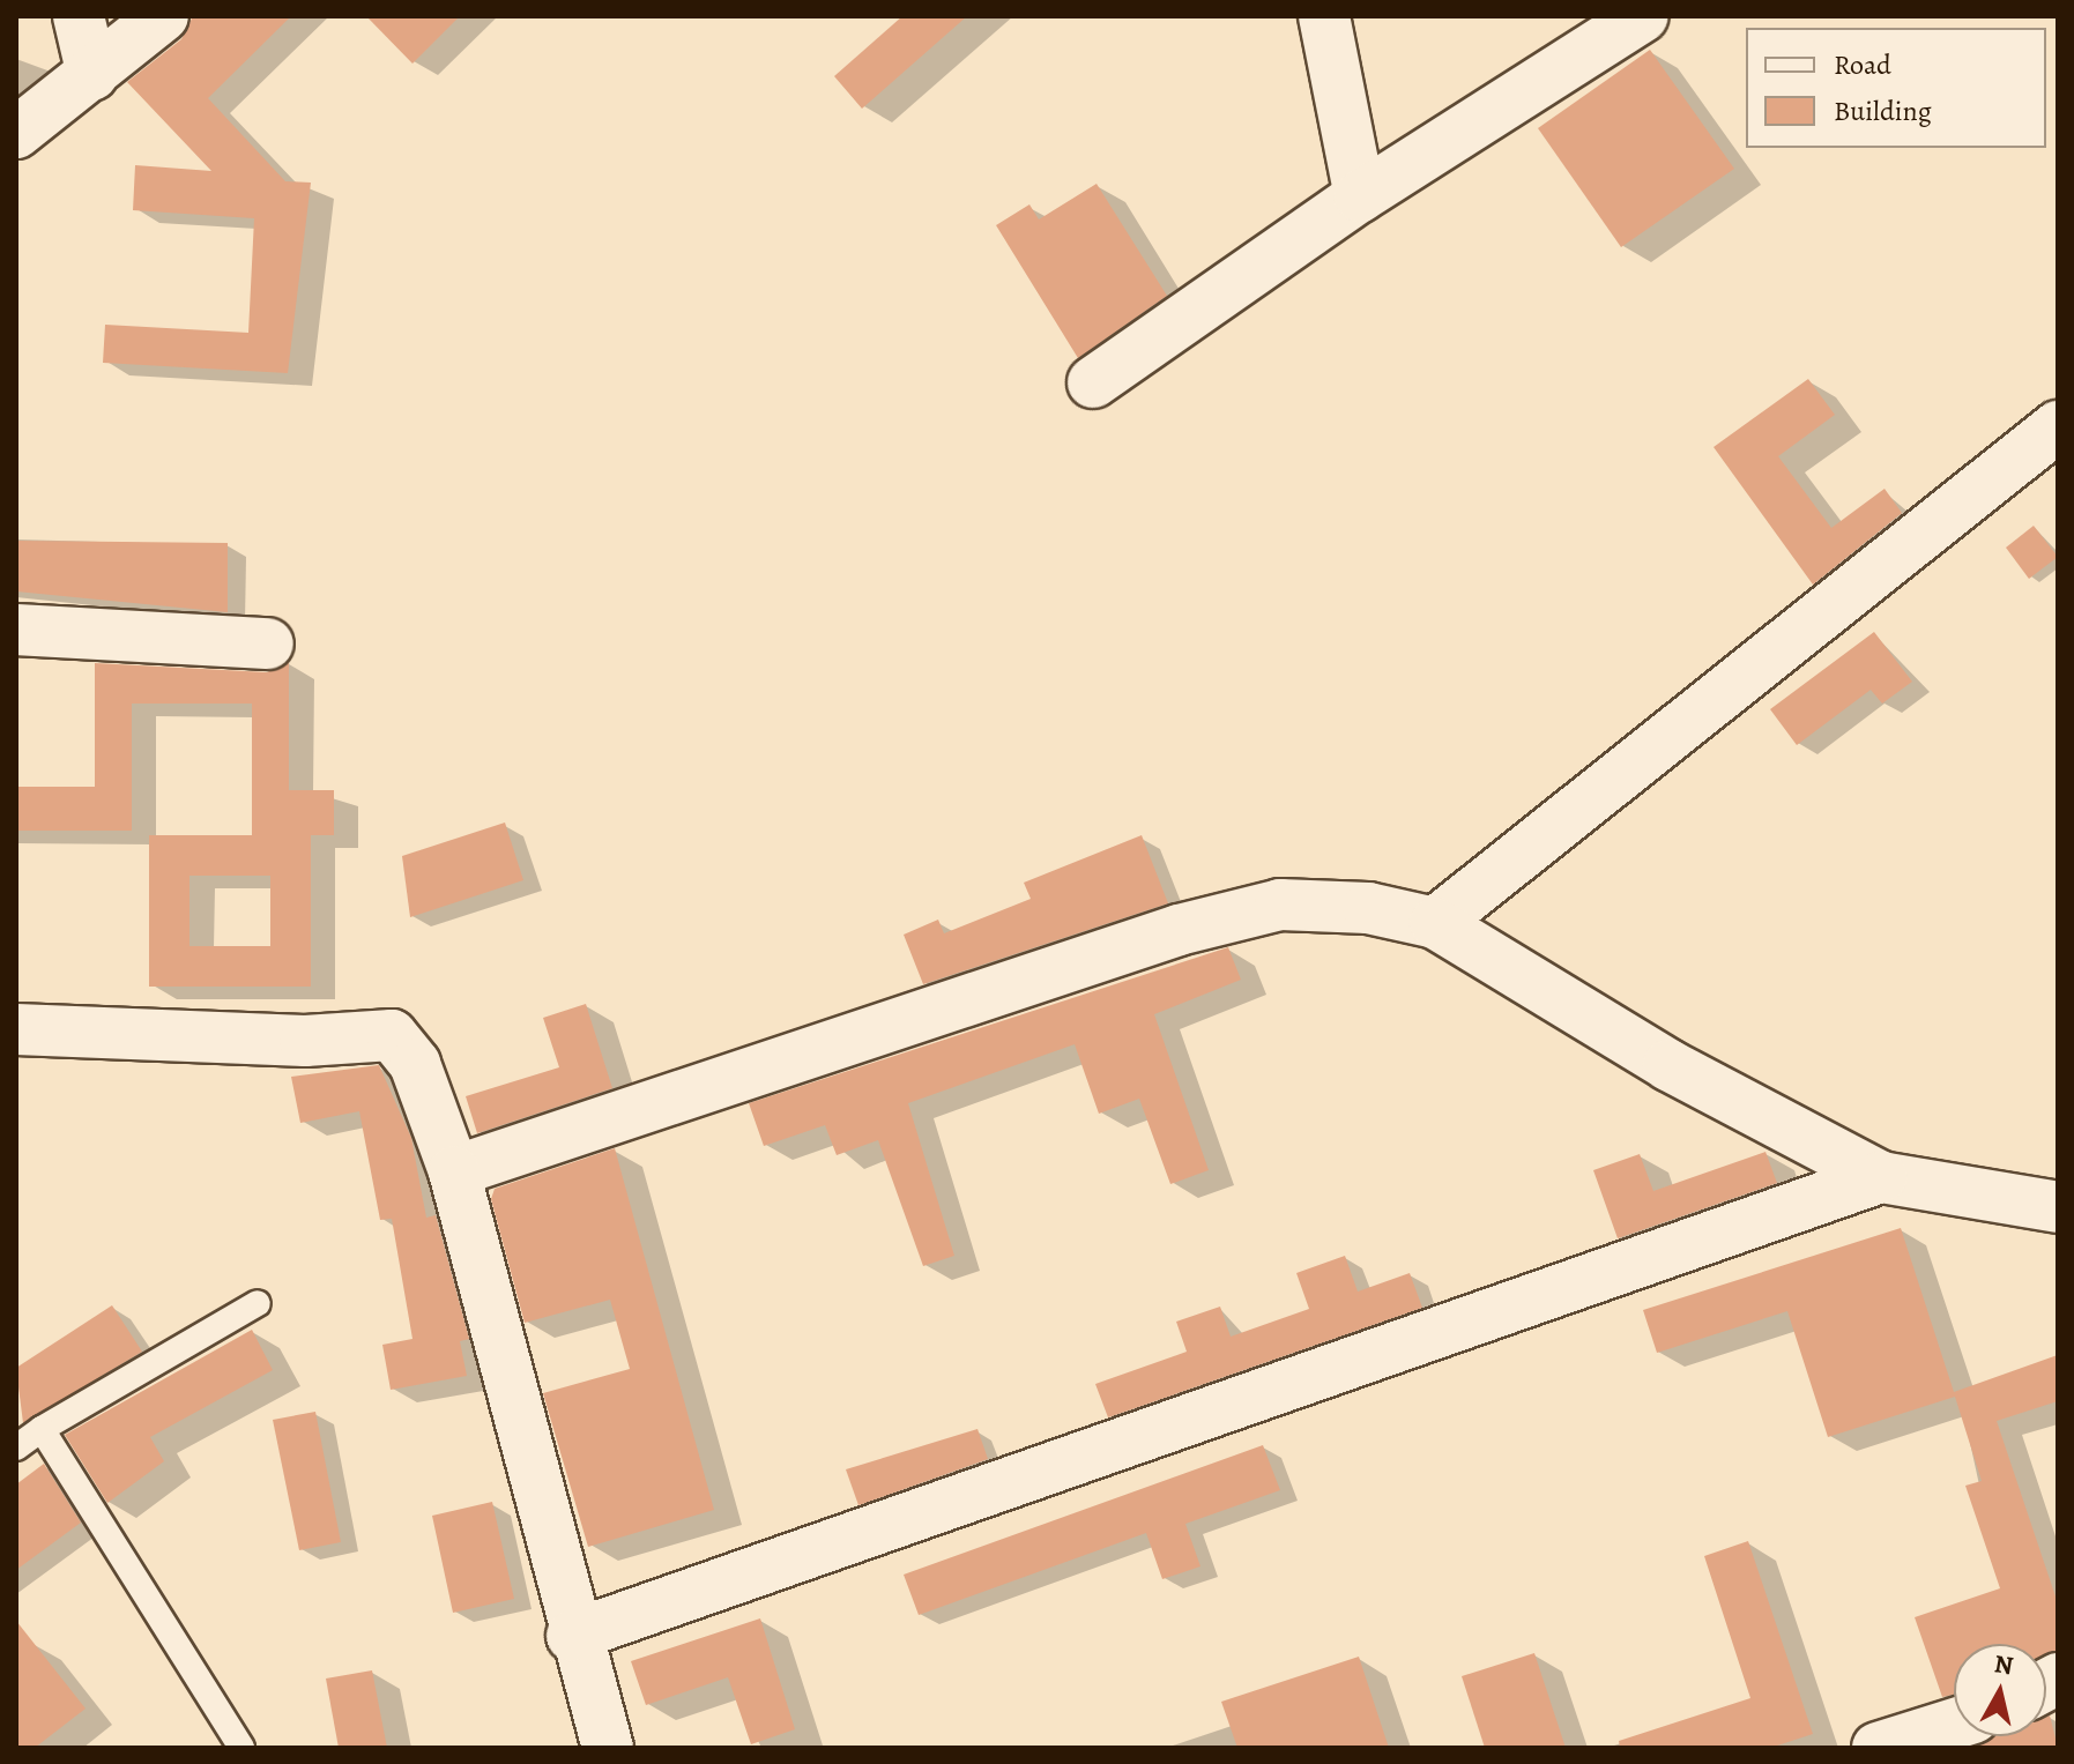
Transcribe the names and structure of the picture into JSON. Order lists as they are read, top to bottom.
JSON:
{
  "legend": ["Road", "Building"],
  "north": "top"
}
